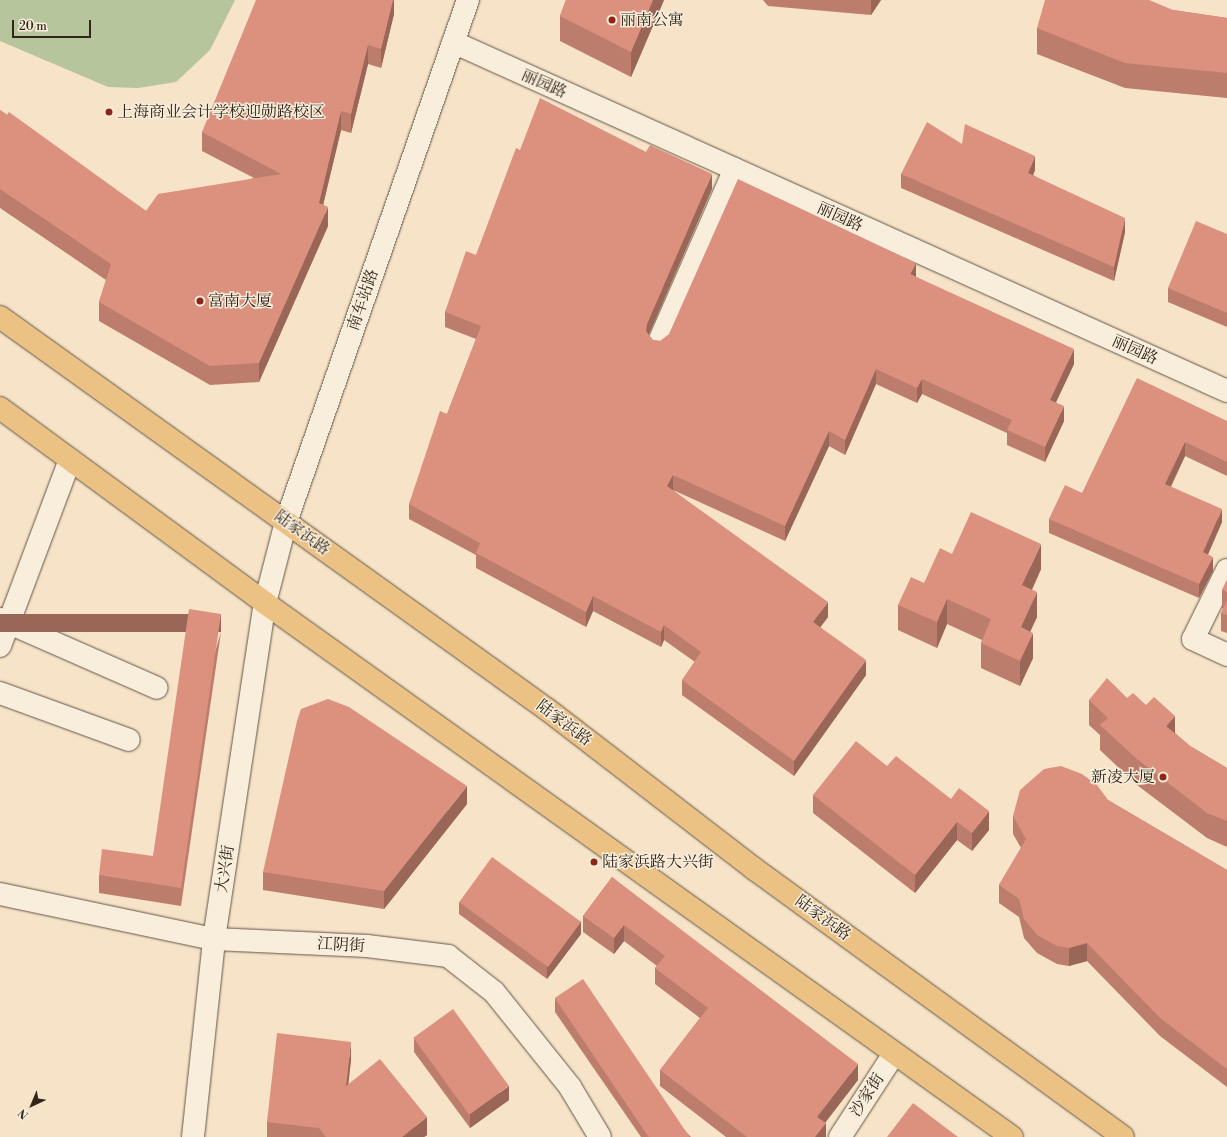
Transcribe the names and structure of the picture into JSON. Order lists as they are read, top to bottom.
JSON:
{
  "streets": {
    "main road": ["陆家浜路"],
    "street": [
      "丽园路",
      "南车站路",
      "大兴街",
      "江阴街",
      "沙家街"
    ]
  },
  "crossings": [
    ["丽园路", "南车站路"],
    ["南车站路", "陆家浜路"],
    ["南车站路", "大兴街"],
    ["大兴街", "江阴街"]
  ],
  "places": [
    "丽南公寓",
    "上海商业会计学校迎勋路校区",
    "富南大厦",
    "新凌大厦",
    "陆家浜路大兴街"
  ],
  "scale_bar": "20 m",
  "north": "bottom left"
}
